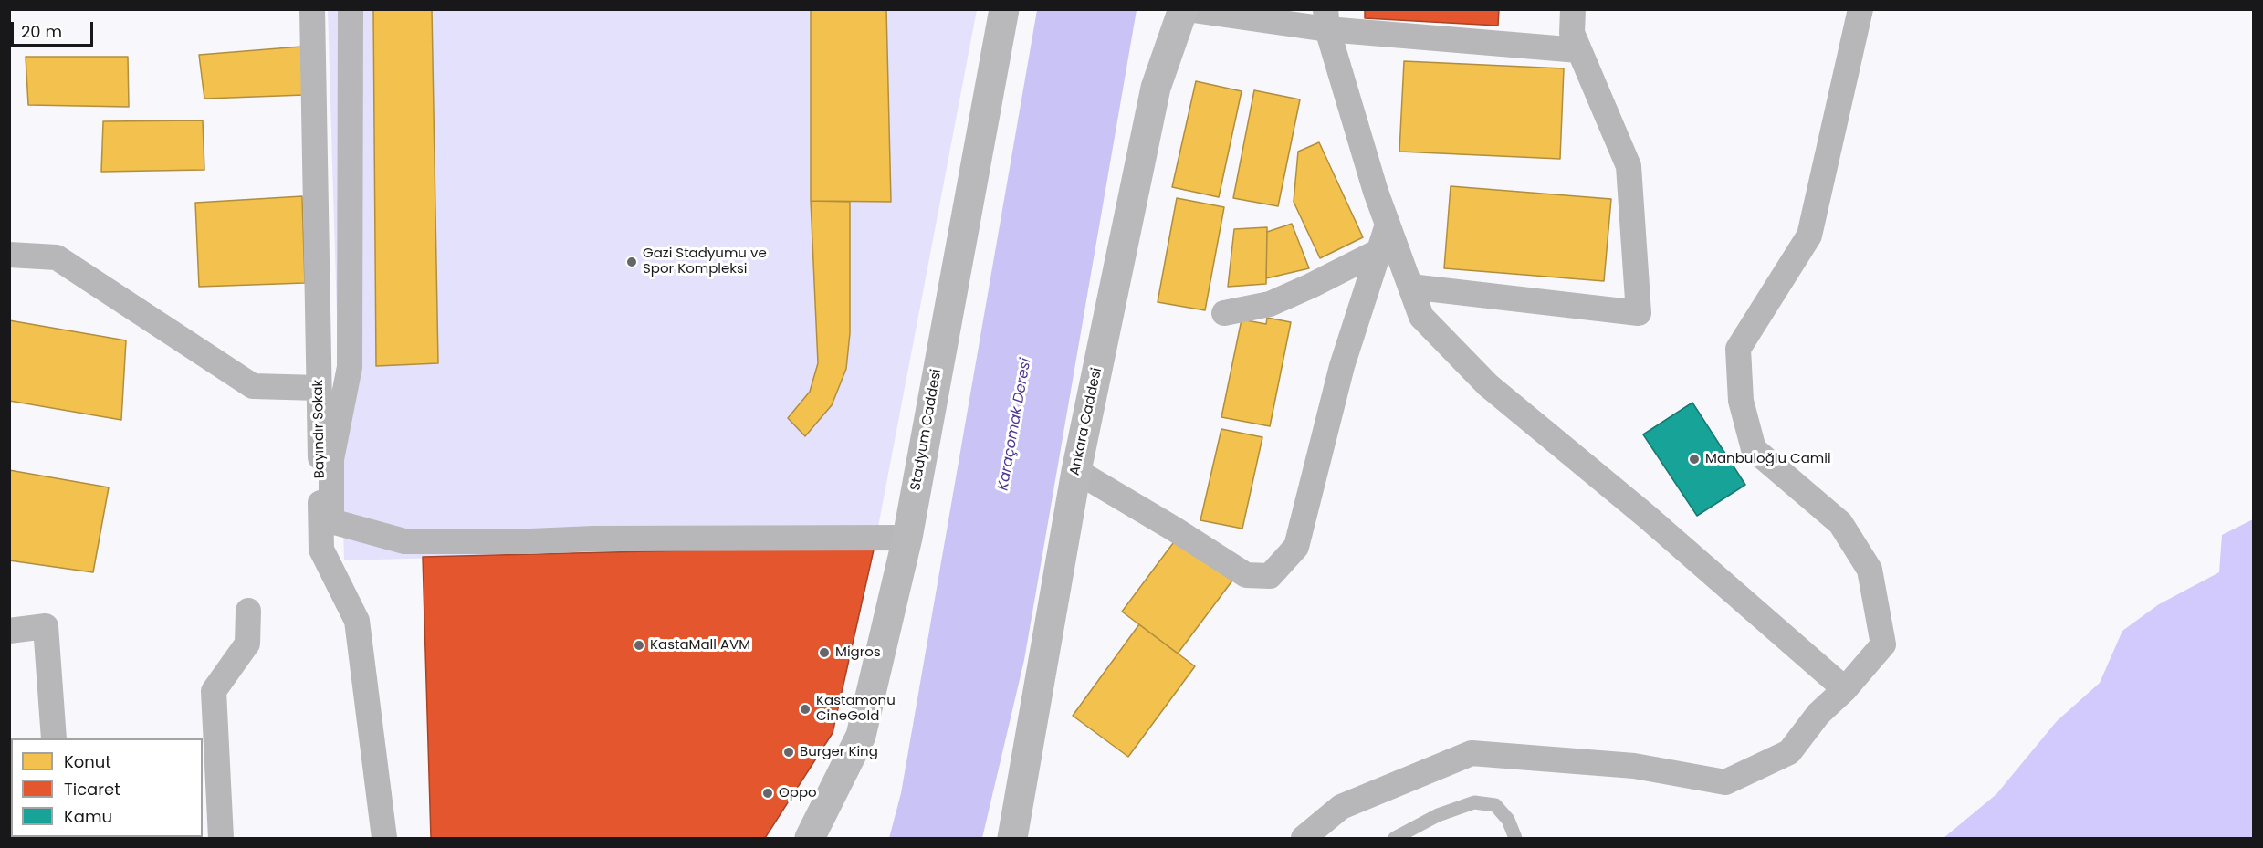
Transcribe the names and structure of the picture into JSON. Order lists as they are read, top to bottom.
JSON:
{
  "streets": {
    "main road": ["Ankara Caddesi", "Stadyum Caddesi"],
    "street": ["Bayındır Sokak"]
  },
  "water": ["Karaçomak Deresi"],
  "places": [
    "Gazi Stadyumu ve Spor Kompleksi",
    "Manbuloğlu Camii",
    "KastaMall AVM",
    "Migros",
    "Kastamonu CineGold",
    "Burger King",
    "Oppo"
  ],
  "legend": ["Konut", "Ticaret", "Kamu"],
  "scale_bar": "20 m"
}
